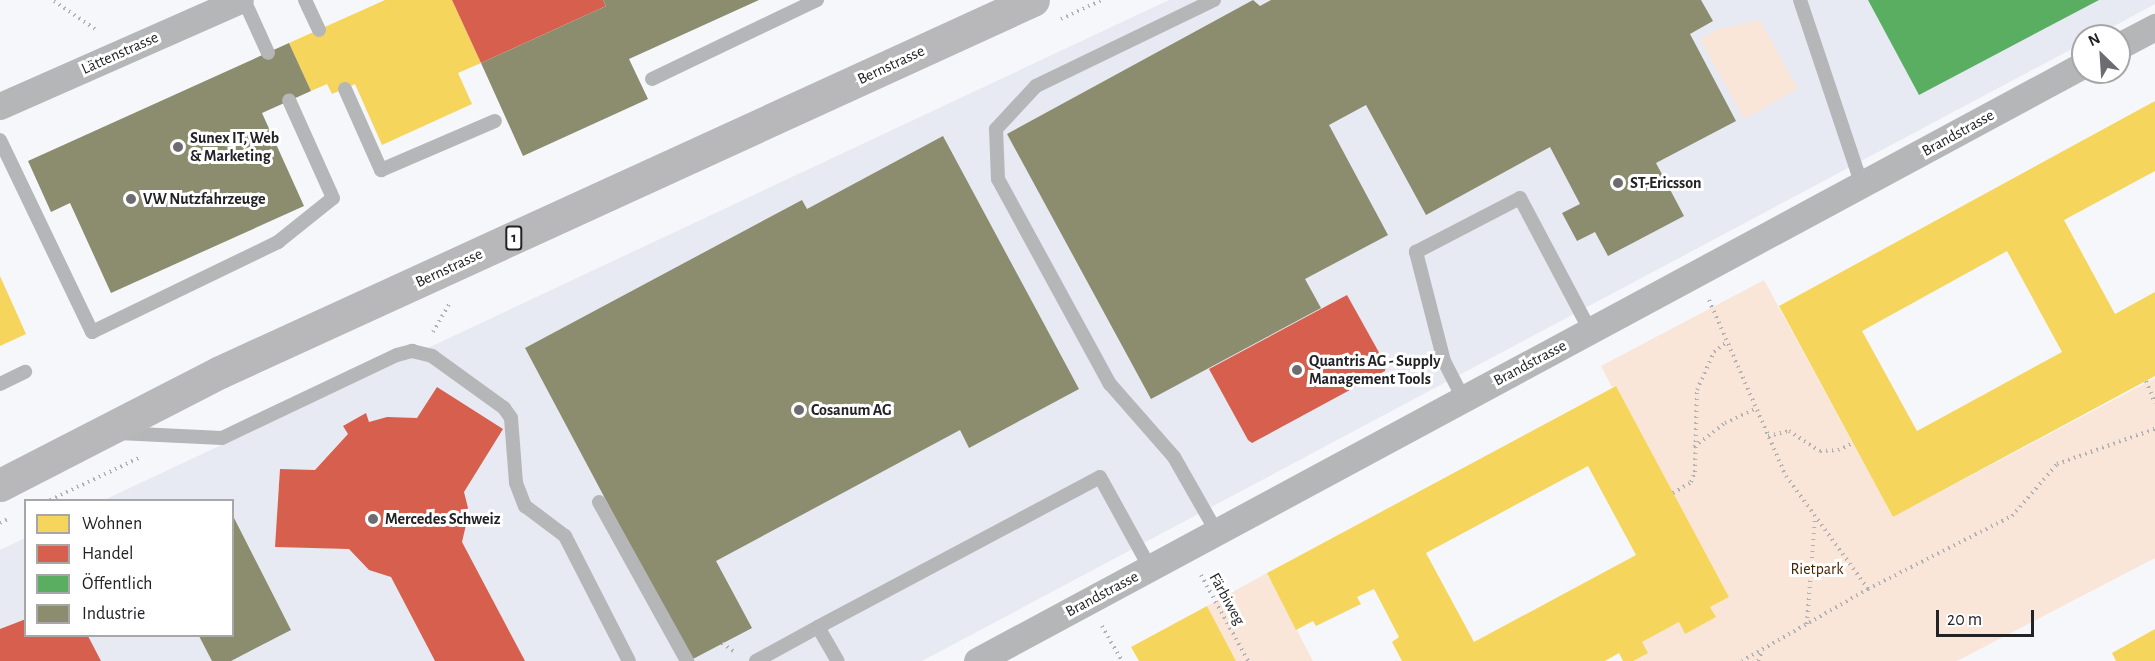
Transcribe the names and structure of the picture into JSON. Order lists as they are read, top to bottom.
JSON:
{
  "streets": {
    "main road": ["Bernstrasse", "1"],
    "street": ["Lättenstrasse", "Brandstrasse"],
    "path": ["Färbiweg"]
  },
  "crossings": [
    ["Brandstrasse", "Färbiweg"]
  ],
  "parks": ["Rietpark"],
  "places": [
    "Sunex IT, Web & Marketing",
    "ST-Ericsson",
    "VW Nutzfahrzeuge",
    "Quantris AG - Supply Management Tools",
    "Cosanum AG",
    "Mercedes Schweiz"
  ],
  "legend": [
    "Wohnen",
    "Handel",
    "Öffentlich",
    "Industrie"
  ],
  "scale_bar": "20 m",
  "north": "top left"
}
